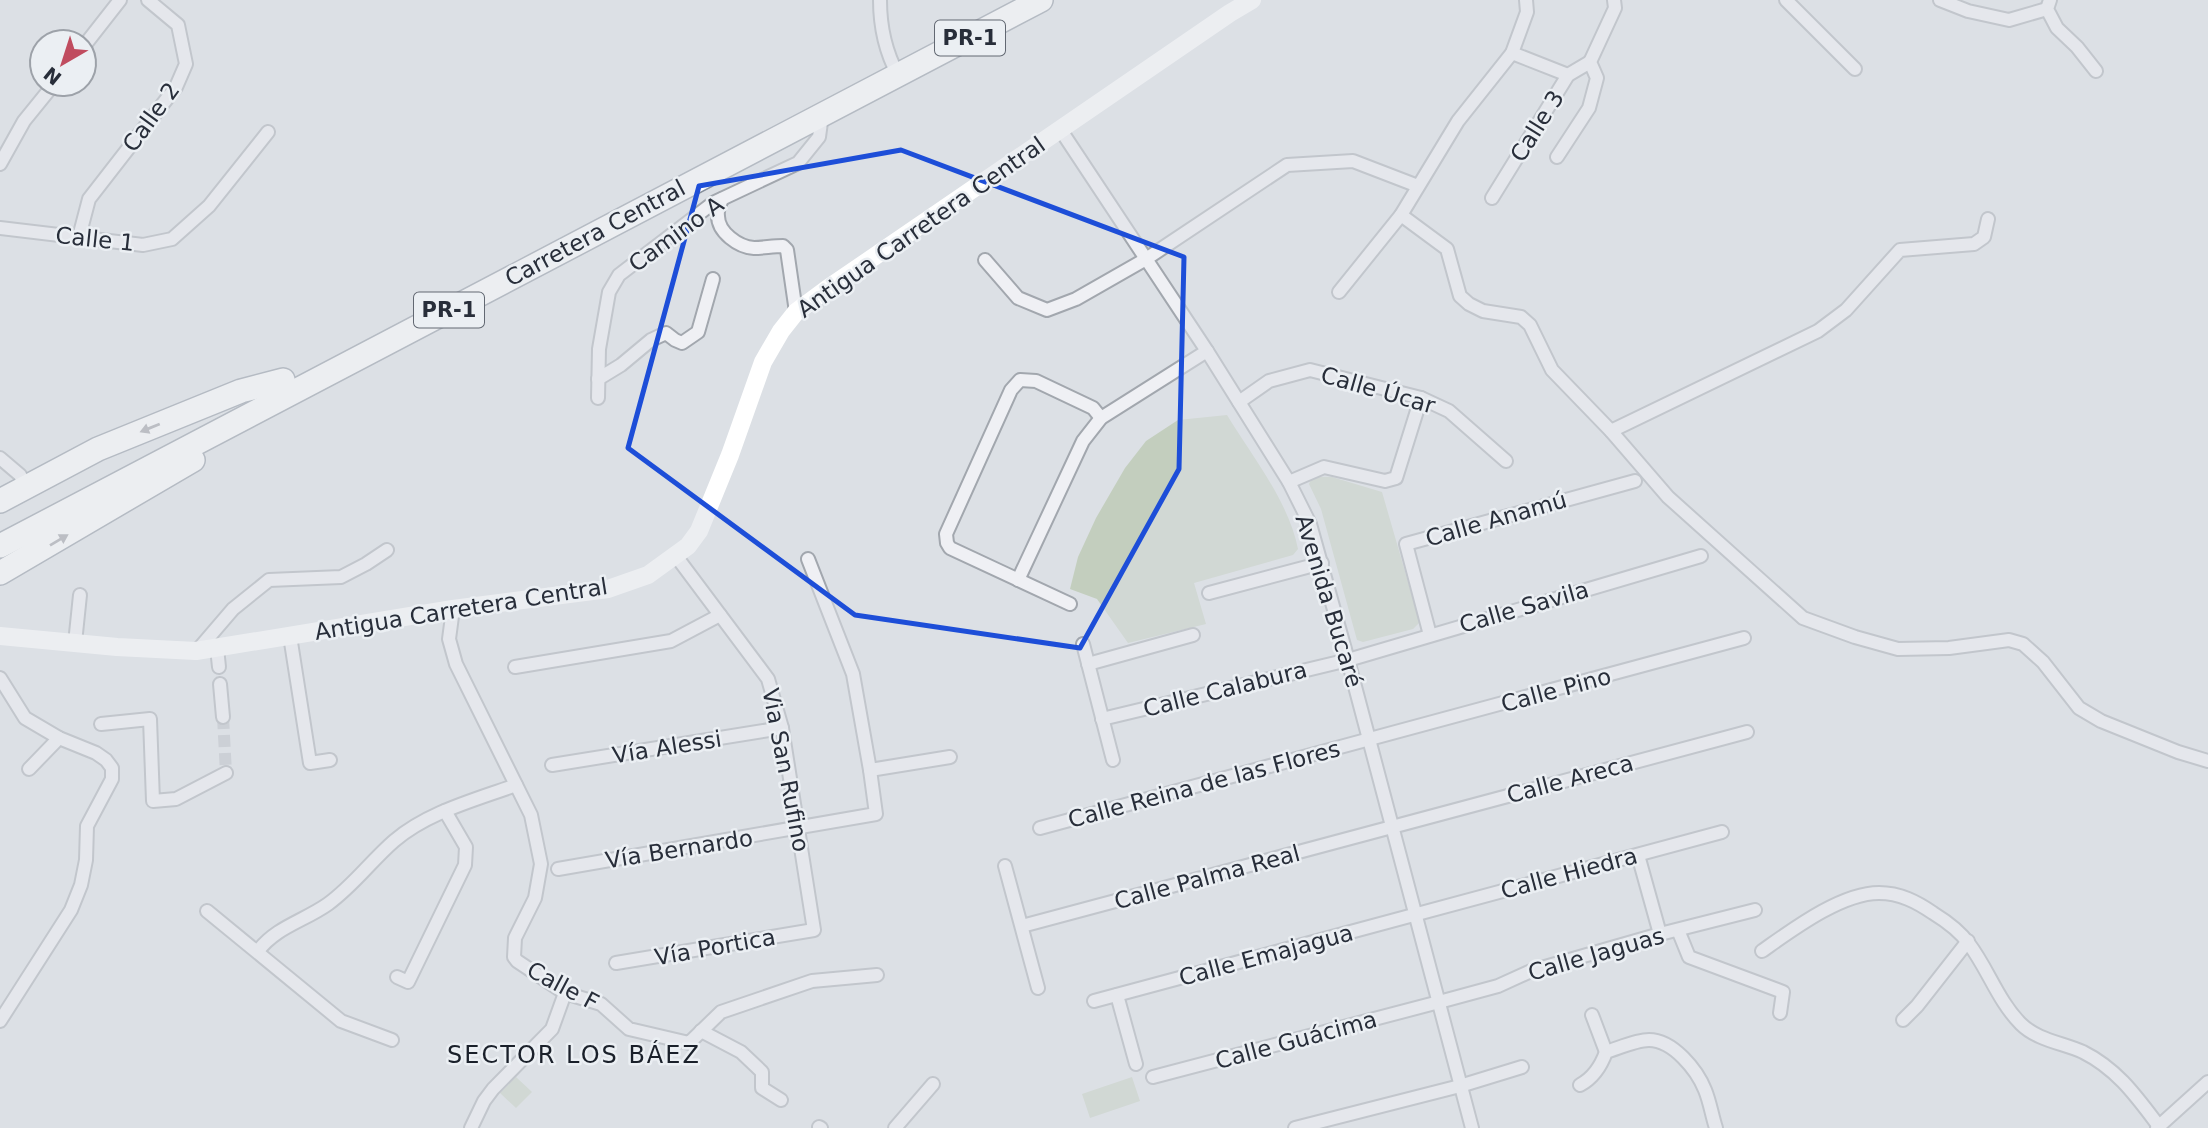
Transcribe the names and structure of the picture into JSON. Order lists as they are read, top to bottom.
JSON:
{
  "streets": {
    "highway": ["PR-1", "Carretera Central"],
    "street": [
      "Calle 2",
      "Calle 3",
      "Antigua Carretera Central",
      "Camino A",
      "Calle 1",
      "Calle Úcar",
      "Calle Anamú",
      "Avenida Bucaré",
      "Calle Savila",
      "Calle Calabura",
      "Calle Pino",
      "Vía Alessi",
      "Via San Rufino",
      "Calle Areca",
      "Calle Reina de las Flores",
      "Vía Bernardo",
      "Calle Hiedra",
      "Calle Palma Real",
      "Vía Portica",
      "Calle Jaguas",
      "Calle Emajagua",
      "Calle F",
      "Calle Guácima"
    ]
  },
  "crossings": [
    ["Calle 2", "Calle 1"],
    ["Antigua Carretera Central", "Avenida Bucaré"],
    ["Antigua Carretera Central", "Via San Rufino"],
    ["Antigua Carretera Central", "Calle F"],
    ["Carretera Central", "Camino A"],
    ["Calle Úcar", "Avenida Bucaré"],
    ["Calle Anamú", "Calle Savila"],
    ["Avenida Bucaré", "Calle Savila"],
    ["Avenida Bucaré", "Calle Calabura"],
    ["Avenida Bucaré", "Calle Pino"],
    ["Avenida Bucaré", "Calle Areca"],
    ["Avenida Bucaré", "Calle Reina de las Flores"],
    ["Avenida Bucaré", "Calle Hiedra"],
    ["Avenida Bucaré", "Calle Palma Real"],
    ["Avenida Bucaré", "Calle Jaguas"],
    ["Avenida Bucaré", "Calle Emajagua"],
    ["Avenida Bucaré", "Calle Guácima"],
    ["Calle Savila", "Calle Calabura"],
    ["Calle Pino", "Calle Reina de las Flores"],
    ["Vía Alessi", "Via San Rufino"],
    ["Via San Rufino", "Vía Bernardo"],
    ["Via San Rufino", "Vía Portica"],
    ["Calle Areca", "Calle Palma Real"],
    ["Calle Hiedra", "Calle Emajagua"],
    ["Calle Jaguas", "Calle Guácima"]
  ],
  "districts": ["SECTOR LOS BÁEZ"],
  "north": "bottom left"
}
